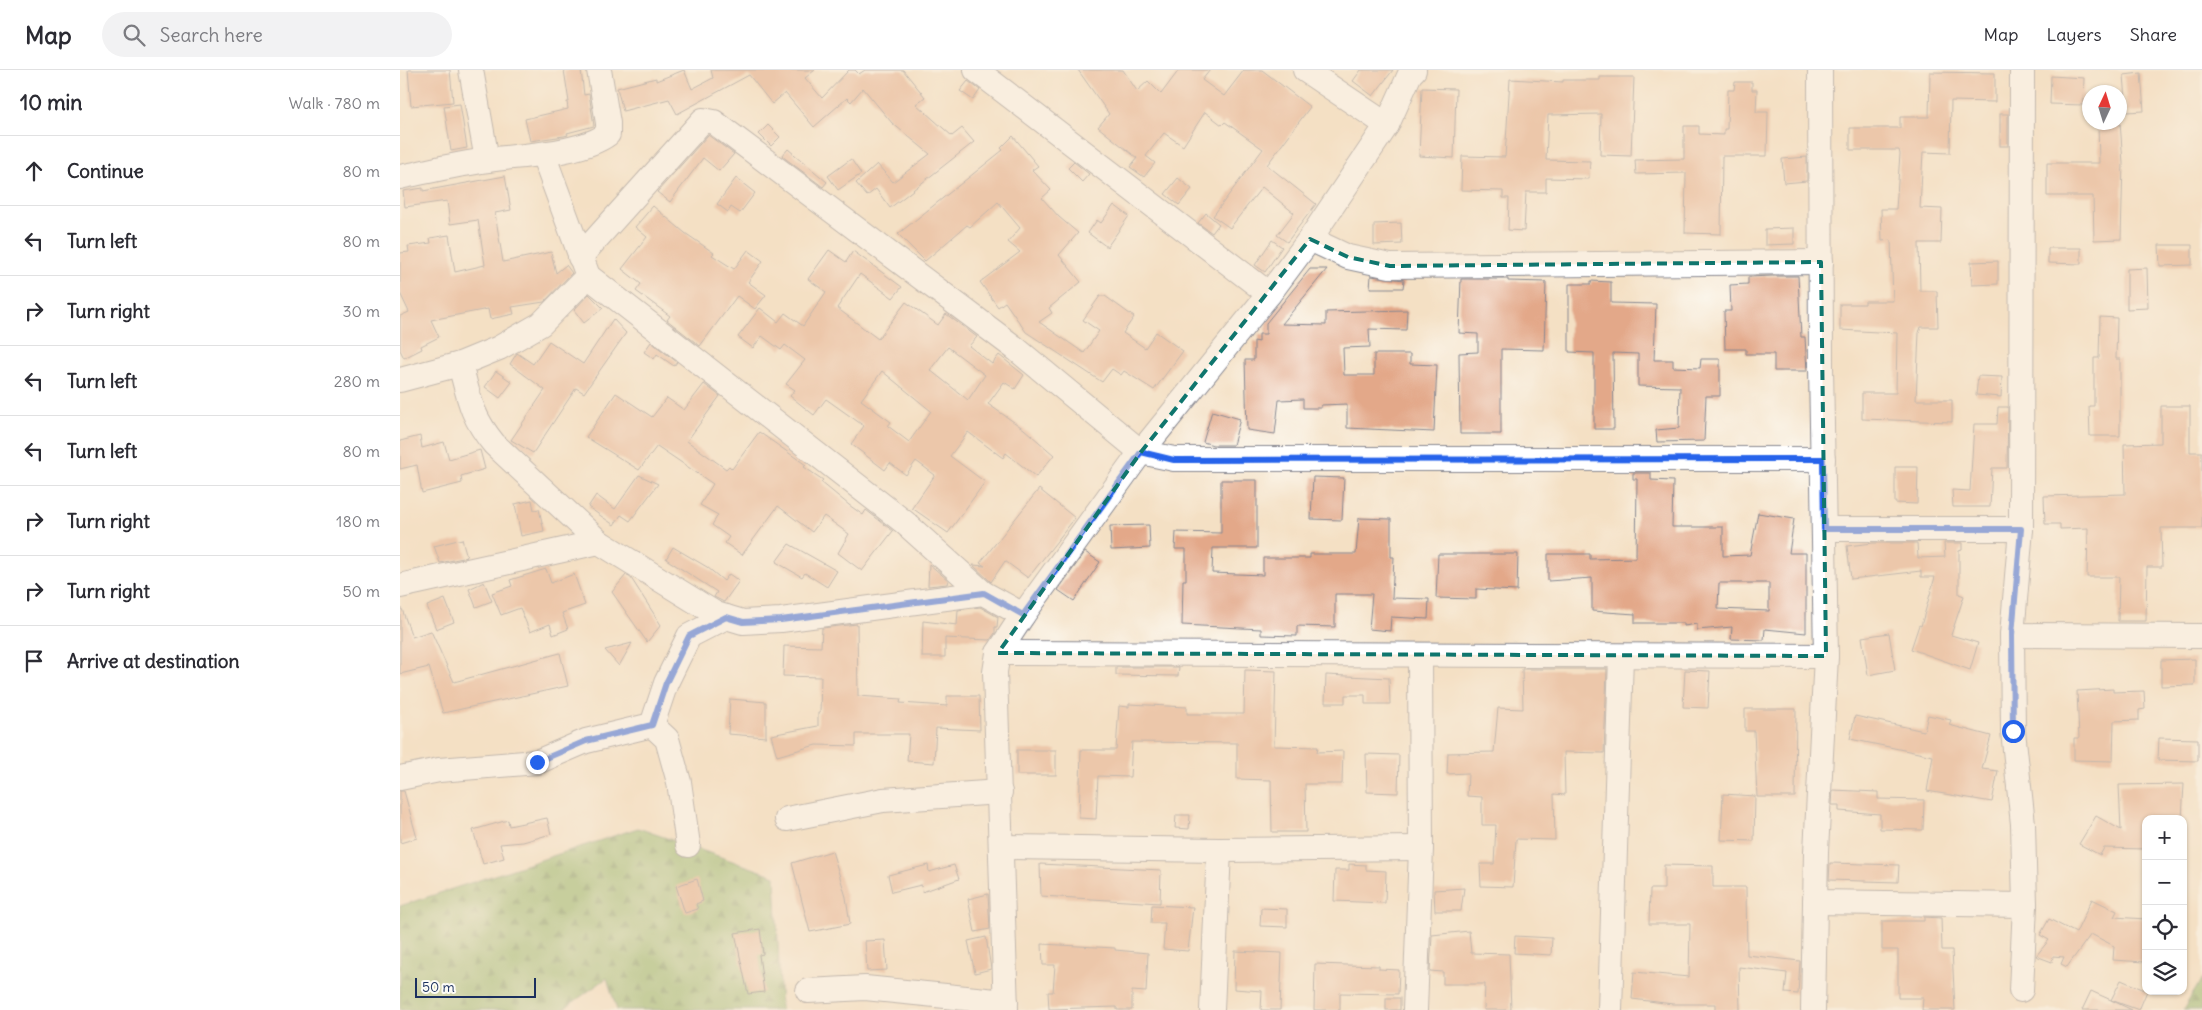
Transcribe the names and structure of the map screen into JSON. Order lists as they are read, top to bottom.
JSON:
{
  "scale_bar": "50 m",
  "north": "top",
  "page": {
    "header": "Map",
    "search": "Search here",
    "nav": ["Map", "Layers", "Share"],
    "heading": ["10 min", "Walk · 780 m"],
    "list": [
      ["Continue", "80 m"],
      ["Turn left", "80 m"],
      ["Turn right", "30 m"],
      ["Turn left", "280 m"],
      ["Turn left", "80 m"],
      ["Turn right", "180 m"],
      ["Turn right", "50 m"],
      "Arrive at destination"
    ],
    "map_buttons": ["+", "−"],
    "scale": "50 m"
  }
}
